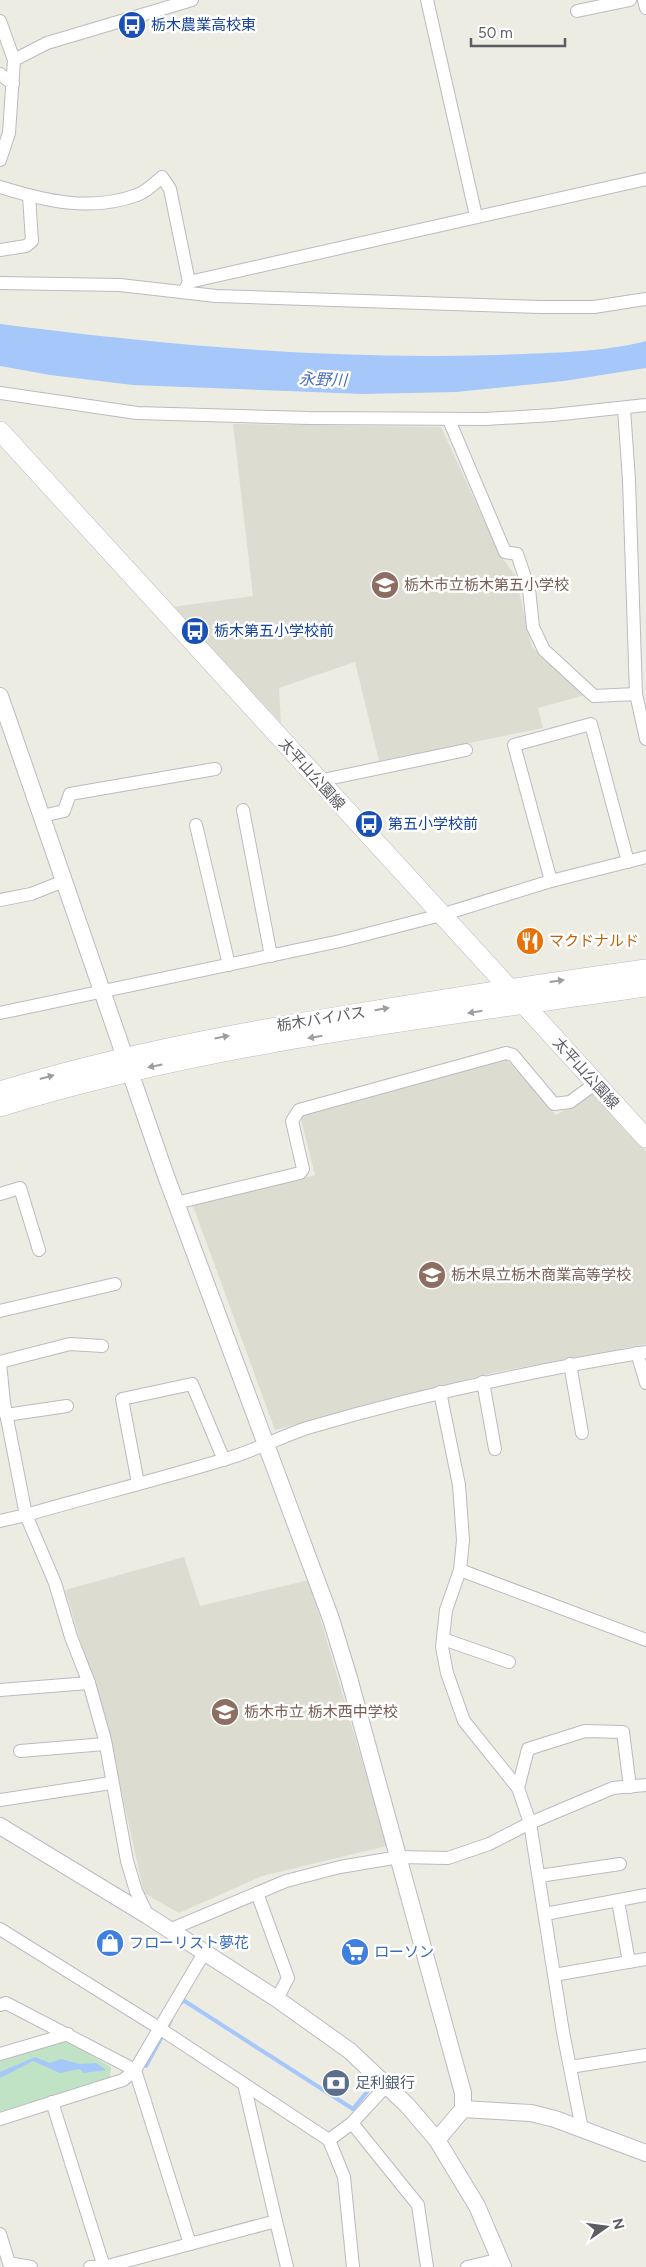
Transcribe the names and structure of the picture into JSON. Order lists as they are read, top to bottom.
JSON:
{
  "streets": {
    "main road": ["太平山公園線", "栃木バイパス"]
  },
  "crossings": [
    ["太平山公園線", "栃木バイパス"]
  ],
  "water": ["永野川"],
  "places": {
    "bus stop": ["栃木農業高校東", "栃木第五小学校前", "第五小学校前"],
    "school or university": ["栃木市立栃木第五小学校", "栃木県立栃木商業高等学校", "栃木市立 栃木西中学校"],
    "restaurant": ["マクドナルド"],
    "shop": ["フローリスト夢花"],
    "supermarket": ["ローソン"],
    "bank": ["足利銀行"]
  },
  "scale_bar": "50 m",
  "north": "right"
}
